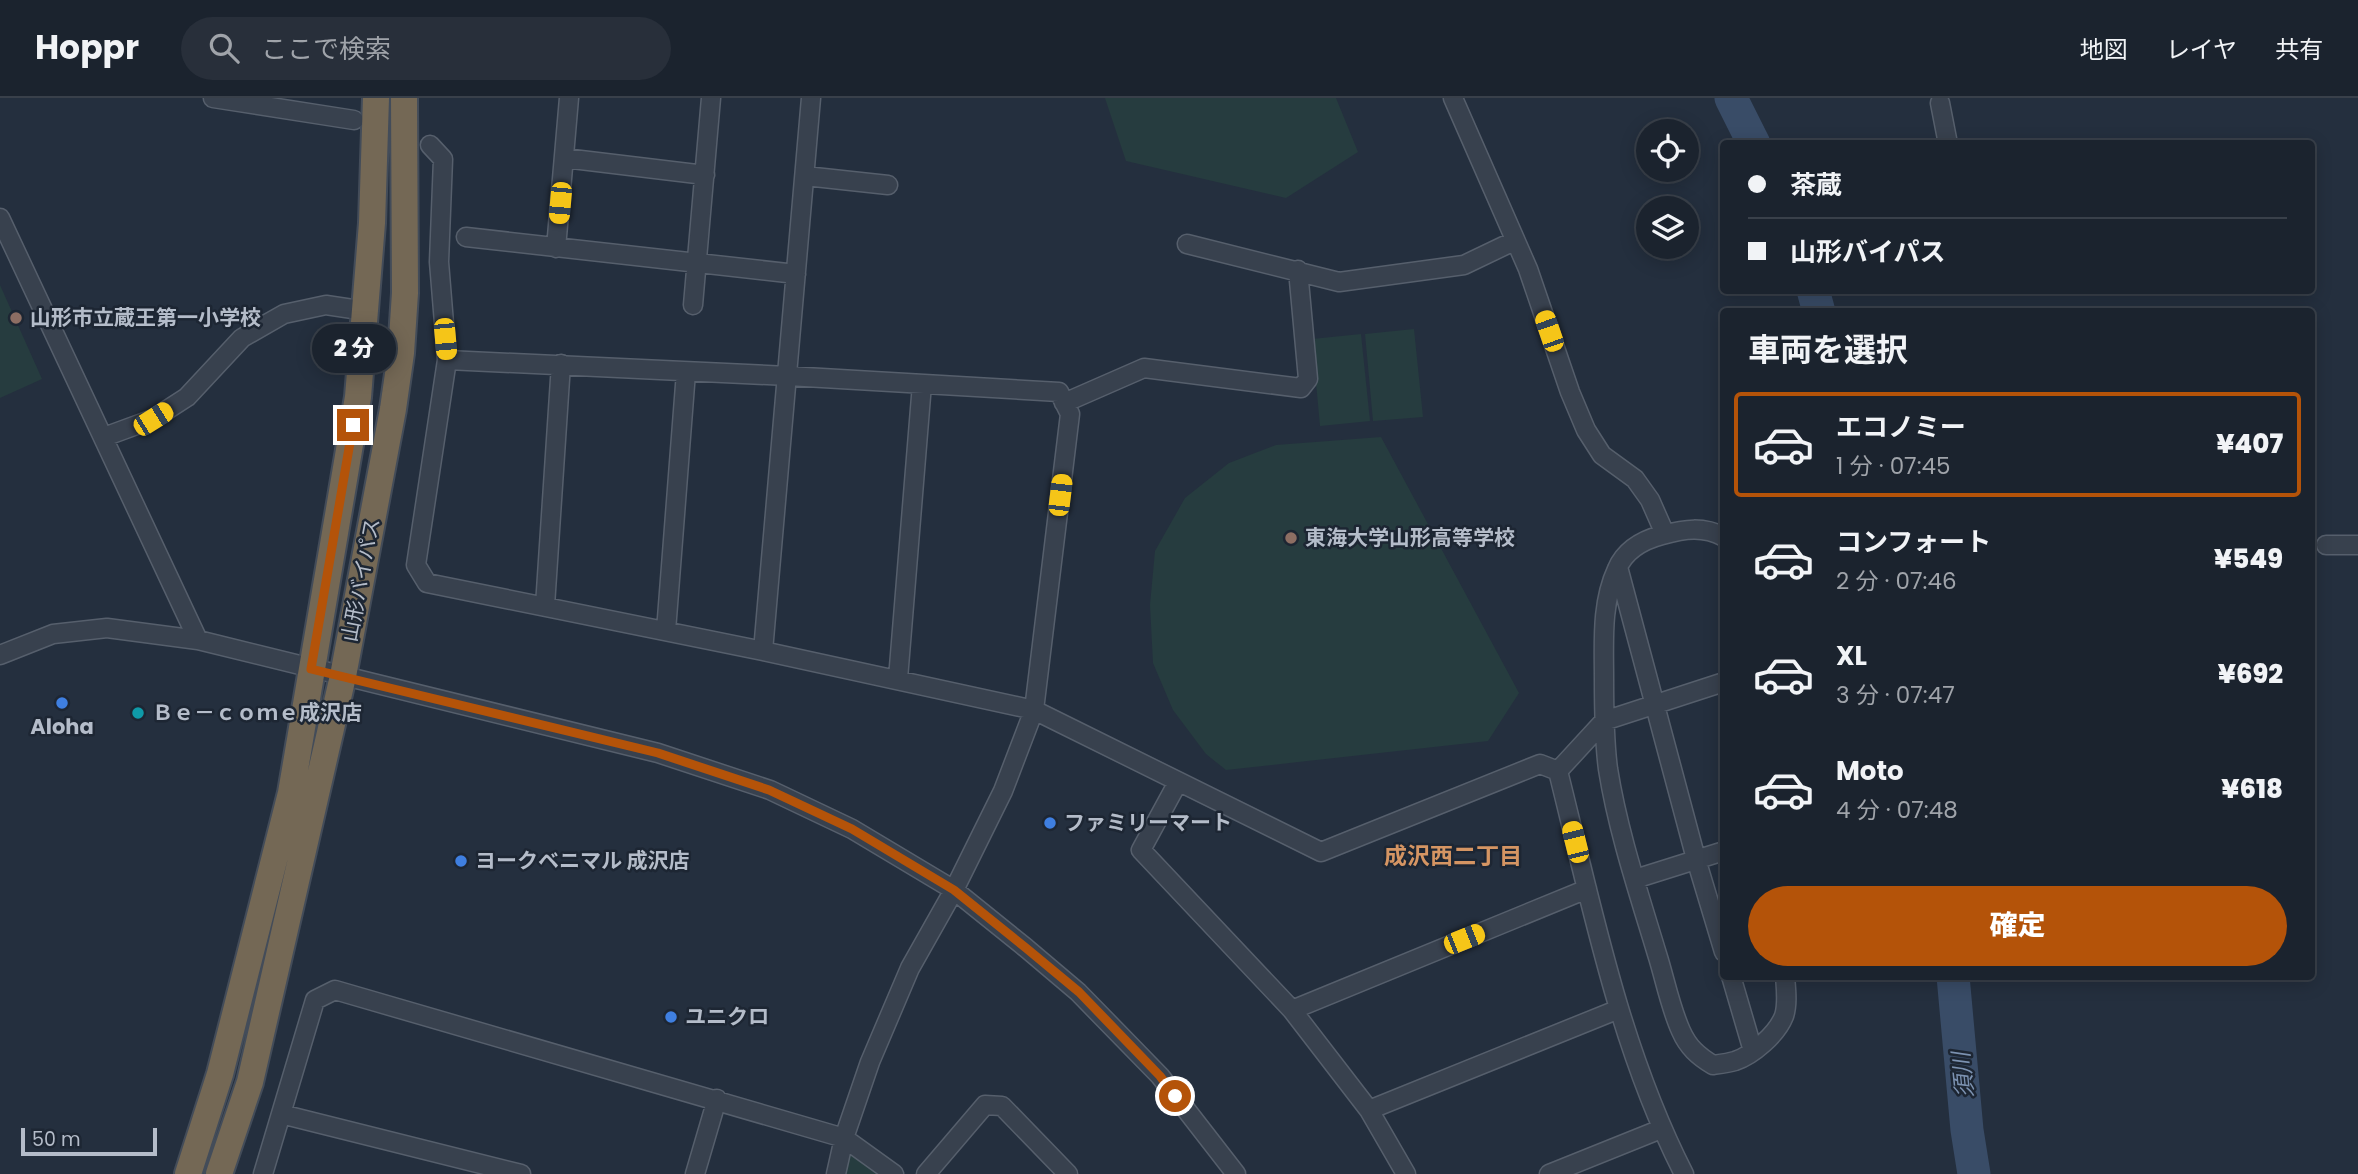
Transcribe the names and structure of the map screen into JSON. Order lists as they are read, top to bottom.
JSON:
{
  "streets": {
    "highway": ["山形バイパス"]
  },
  "districts": ["成沢西二丁目"],
  "water": ["須川"],
  "places": [
    "山形市立蔵王第一小学校",
    "東海大学山形高等学校",
    "Aloha",
    "Ｂｅ－ｃｏｍｅ成沢店",
    "ファミリーマート",
    "ヨークベニマル 成沢店",
    "ユニクロ"
  ],
  "scale_bar": "50 m",
  "page": {
    "header": "Hoppr",
    "search": "ここで検索",
    "nav": ["地図", "レイヤ", "共有"],
    "banner": ["茶蔵", "山形バイパス"],
    "heading": "車両を選択",
    "bubble": "2 分",
    "list": [
      {
        "name": "エコノミー",
        "note": "1 分 · 07:45",
        "value": "¥407"
      },
      {
        "name": "コンフォート",
        "note": "2 分 · 07:46",
        "value": "¥549"
      },
      {
        "name": "XL",
        "note": "3 分 · 07:47",
        "value": "¥692"
      },
      {
        "name": "Moto",
        "note": "4 分 · 07:48",
        "value": "¥618"
      }
    ],
    "buttons": "確定",
    "scale": "50 m"
  }
}
